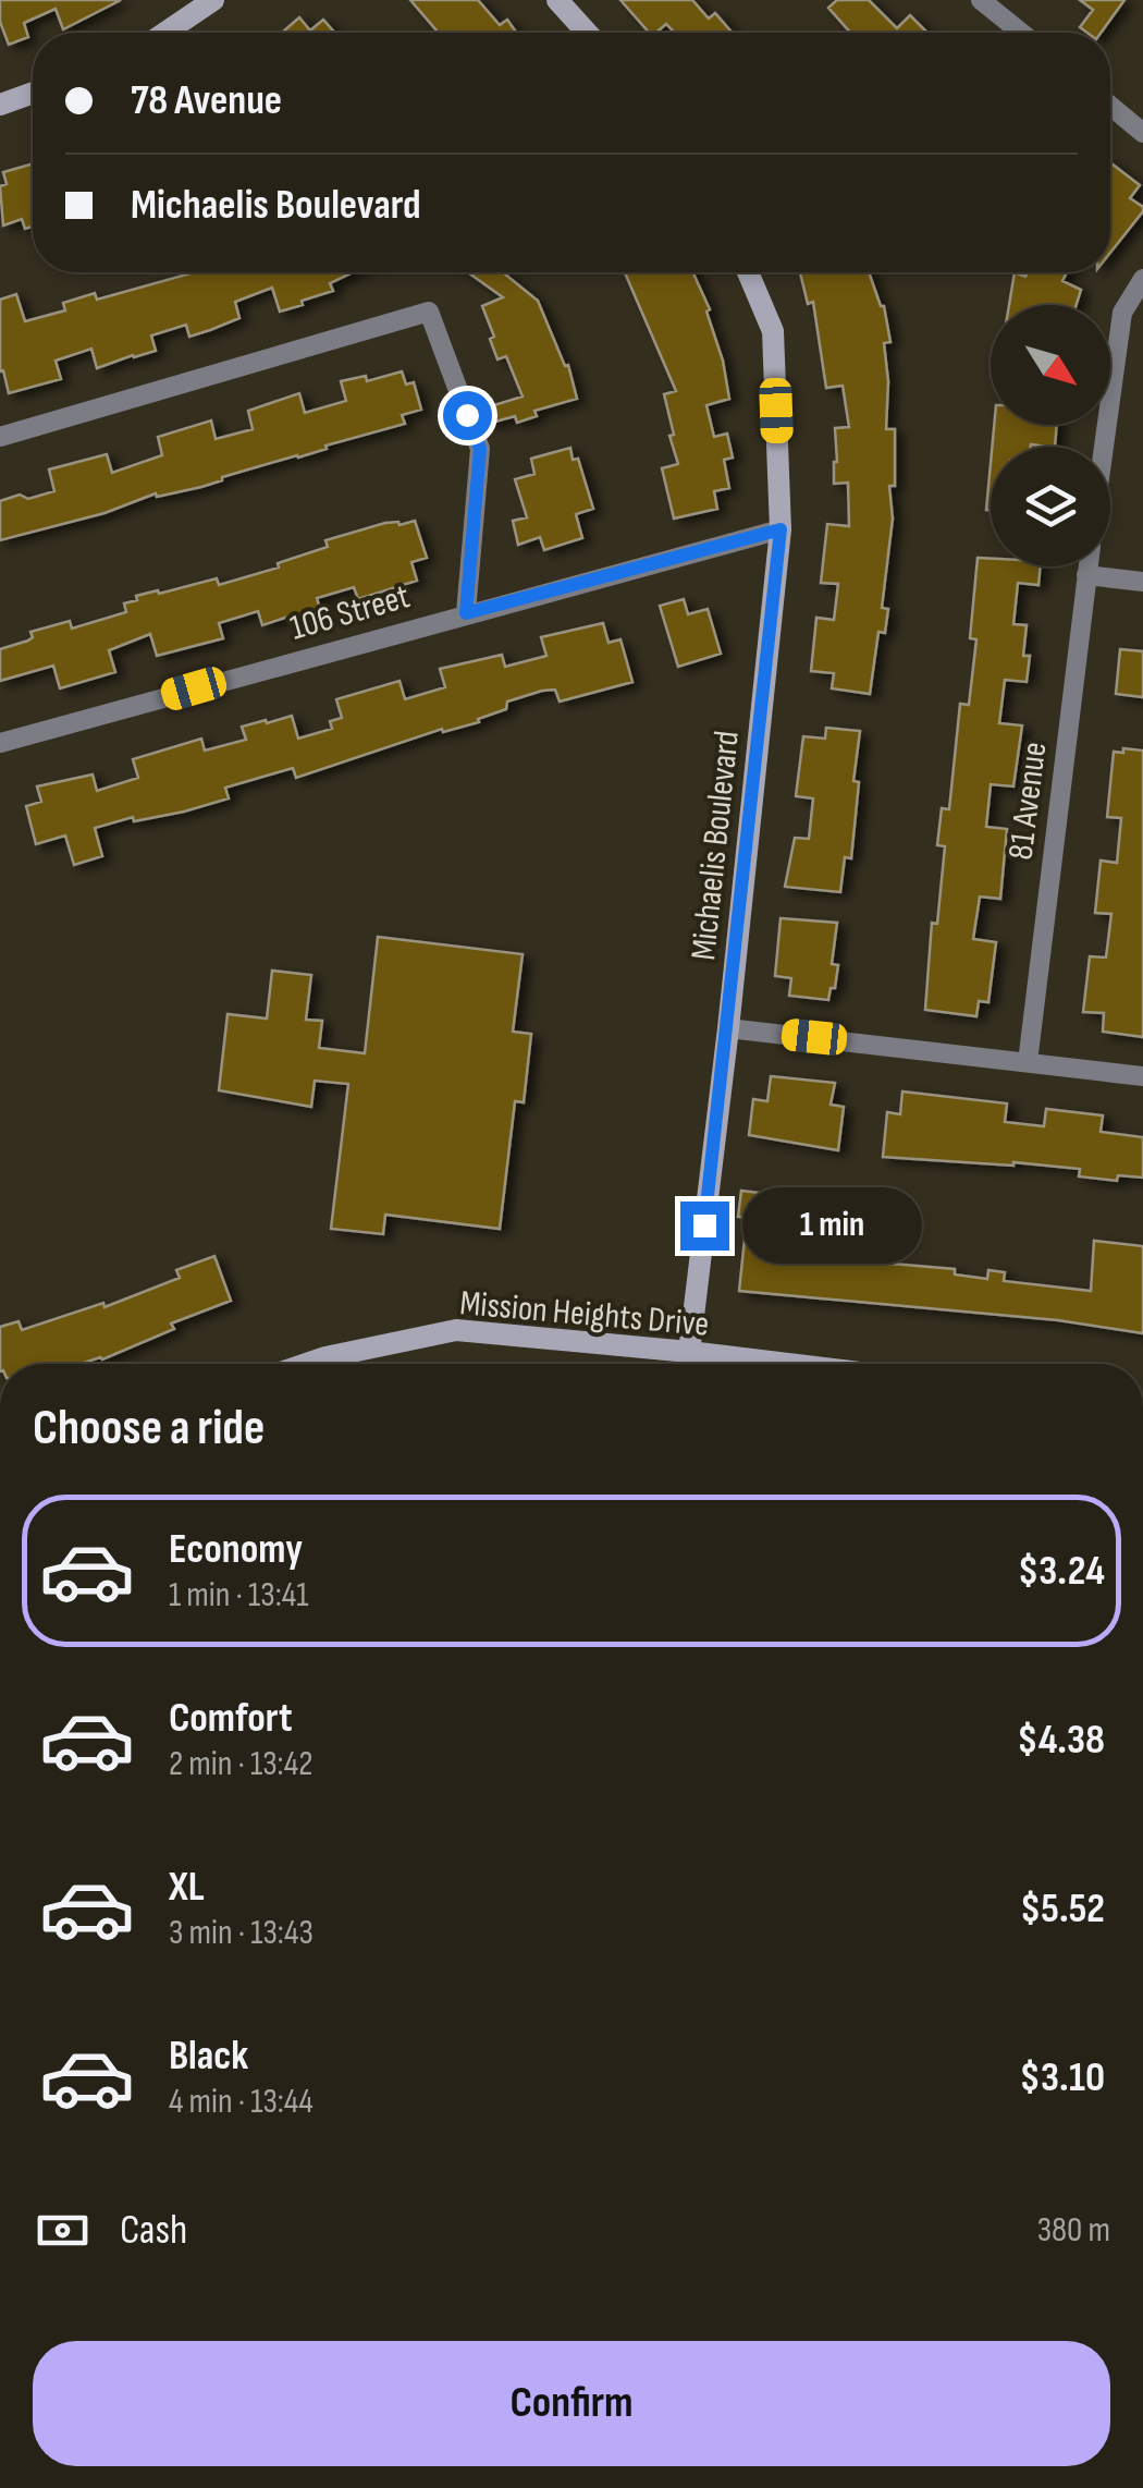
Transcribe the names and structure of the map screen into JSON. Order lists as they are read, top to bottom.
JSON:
{
  "streets": {
    "street": [
      "106 Street",
      "81 Avenue",
      "Michaelis Boulevard",
      "Mission Heights Drive"
    ]
  },
  "crossings": [
    ["106 Street", "Michaelis Boulevard"],
    ["Michaelis Boulevard", "Mission Heights Drive"]
  ],
  "north": "bottom right",
  "page": {
    "banner": ["78 Avenue", "Michaelis Boulevard"],
    "bubble": "1 min",
    "heading": "Choose a ride",
    "list": [
      {
        "name": "Economy",
        "note": "1 min · 13:41",
        "value": "$3.24"
      },
      {
        "name": "Comfort",
        "note": "2 min · 13:42",
        "value": "$4.38"
      },
      {
        "name": "XL",
        "note": "3 min · 13:43",
        "value": "$5.52"
      },
      {
        "name": "Black",
        "note": "4 min · 13:44",
        "value": "$3.10"
      }
    ],
    "pay": ["Cash", "380 m"],
    "buttons": "Confirm"
  }
}
